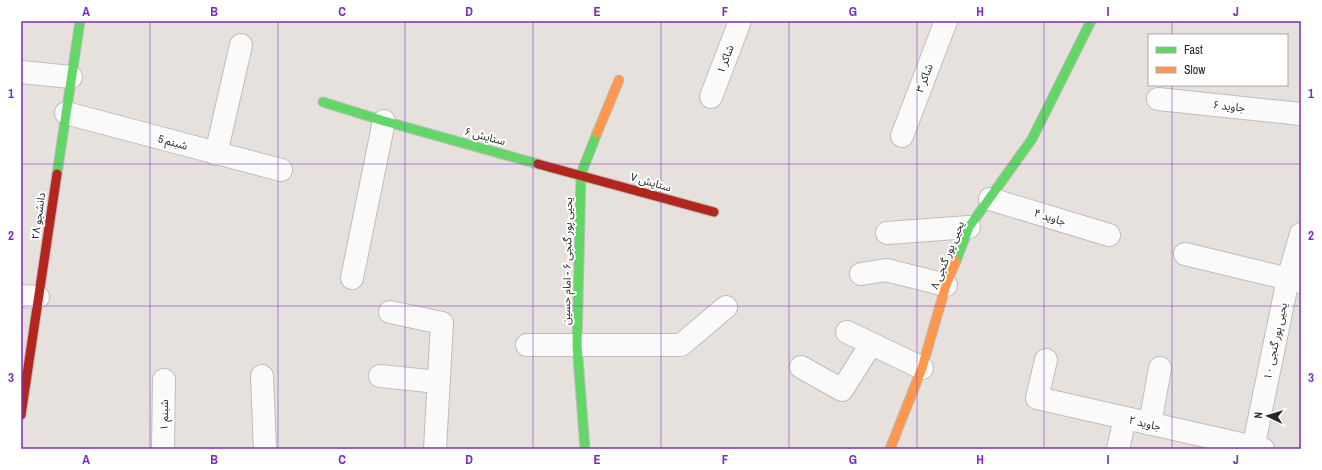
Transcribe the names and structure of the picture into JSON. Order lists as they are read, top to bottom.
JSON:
{
  "streets": {
    "street": [
      "شاکر ۱",
      "شاکر ۳",
      "جاوید ۶",
      "ستایش ۶",
      "شبنم 5",
      "ستایش ۷",
      "دانشجو ۲۸",
      "جاوید ۴",
      "یحیی پور گنجی ۸",
      "یحیی پور گنجی ۶ - امام حسین",
      "یحیی پور گنجی ۱۰",
      "شبنم ۱",
      "جاوید ۲"
    ]
  },
  "crossings": [
    ["ستایش ۶", "ستایش ۷"],
    ["ستایش ۶", "یحیی پور گنجی ۶ - امام حسین"],
    ["شبنم 5", "دانشجو ۲۸"],
    ["ستایش ۷", "یحیی پور گنجی ۶ - امام حسین"],
    ["جاوید ۴", "یحیی پور گنجی ۸"],
    ["یحیی پور گنجی ۱۰", "جاوید ۲"]
  ],
  "legend": ["Fast", "Slow"],
  "north": "left",
  "grid": {
    "columns": [
      "A",
      "B",
      "C",
      "D",
      "E",
      "F",
      "G",
      "H",
      "I",
      "J"
    ],
    "rows": ["1", "2", "3"]
  }
}
